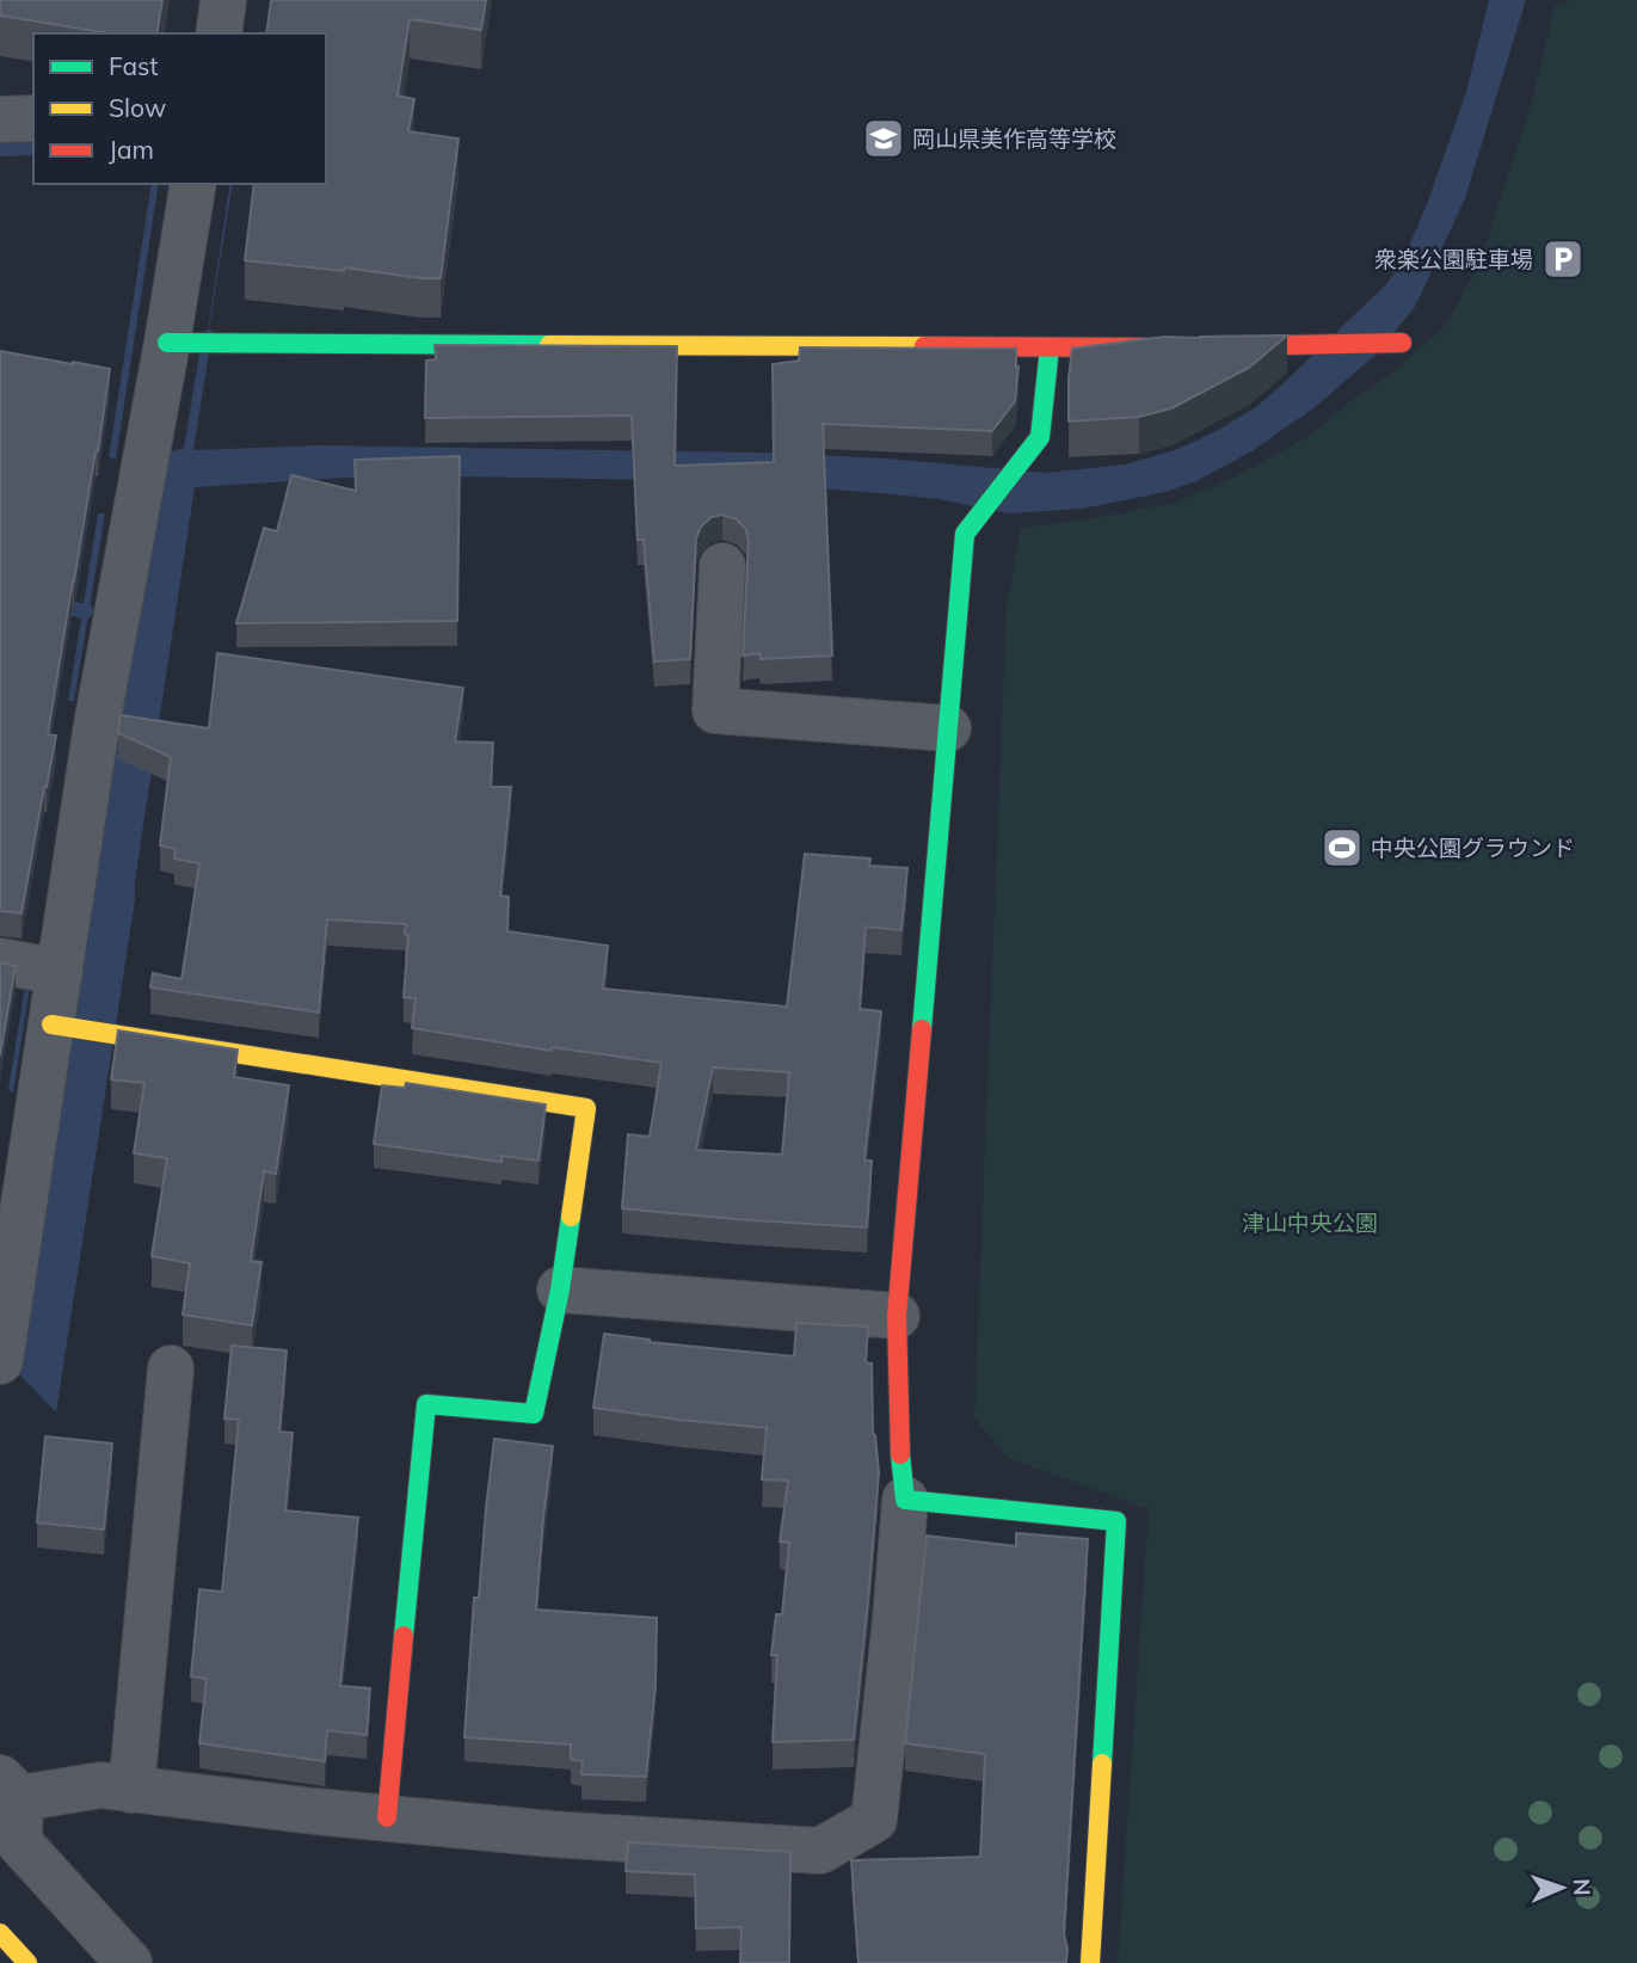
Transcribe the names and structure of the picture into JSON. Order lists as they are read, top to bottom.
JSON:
{
  "parks": ["津山中央公園"],
  "places": {
    "school or university": ["岡山県美作高等学校"],
    "parking": ["衆楽公園駐車場"],
    "sports": ["中央公園グラウンド"]
  },
  "legend": ["Fast", "Slow", "Jam"],
  "north": "right"
}
